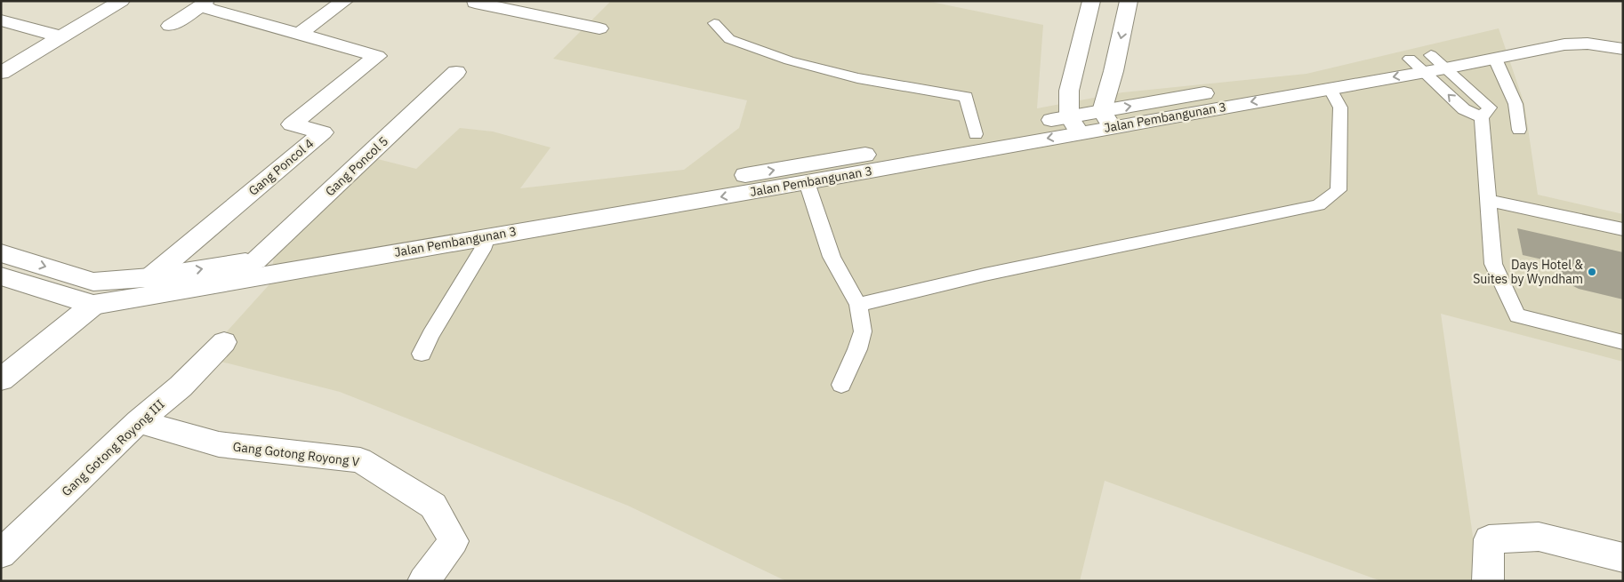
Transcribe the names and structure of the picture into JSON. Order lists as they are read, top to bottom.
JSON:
{
  "streets": {
    "street": [
      "Jalan Pembangunan 3",
      "Gang Poncol 5",
      "Gang Poncol 4",
      "Gang Gotong Royong III",
      "Gang Gotong Royong V"
    ]
  },
  "crossings": [
    ["Jalan Pembangunan 3", "Gang Poncol 5"],
    ["Jalan Pembangunan 3", "Gang Poncol 4"],
    ["Gang Gotong Royong III", "Gang Gotong Royong V"]
  ],
  "places": ["Days Hotel & Suites by Wyndham"]
}
